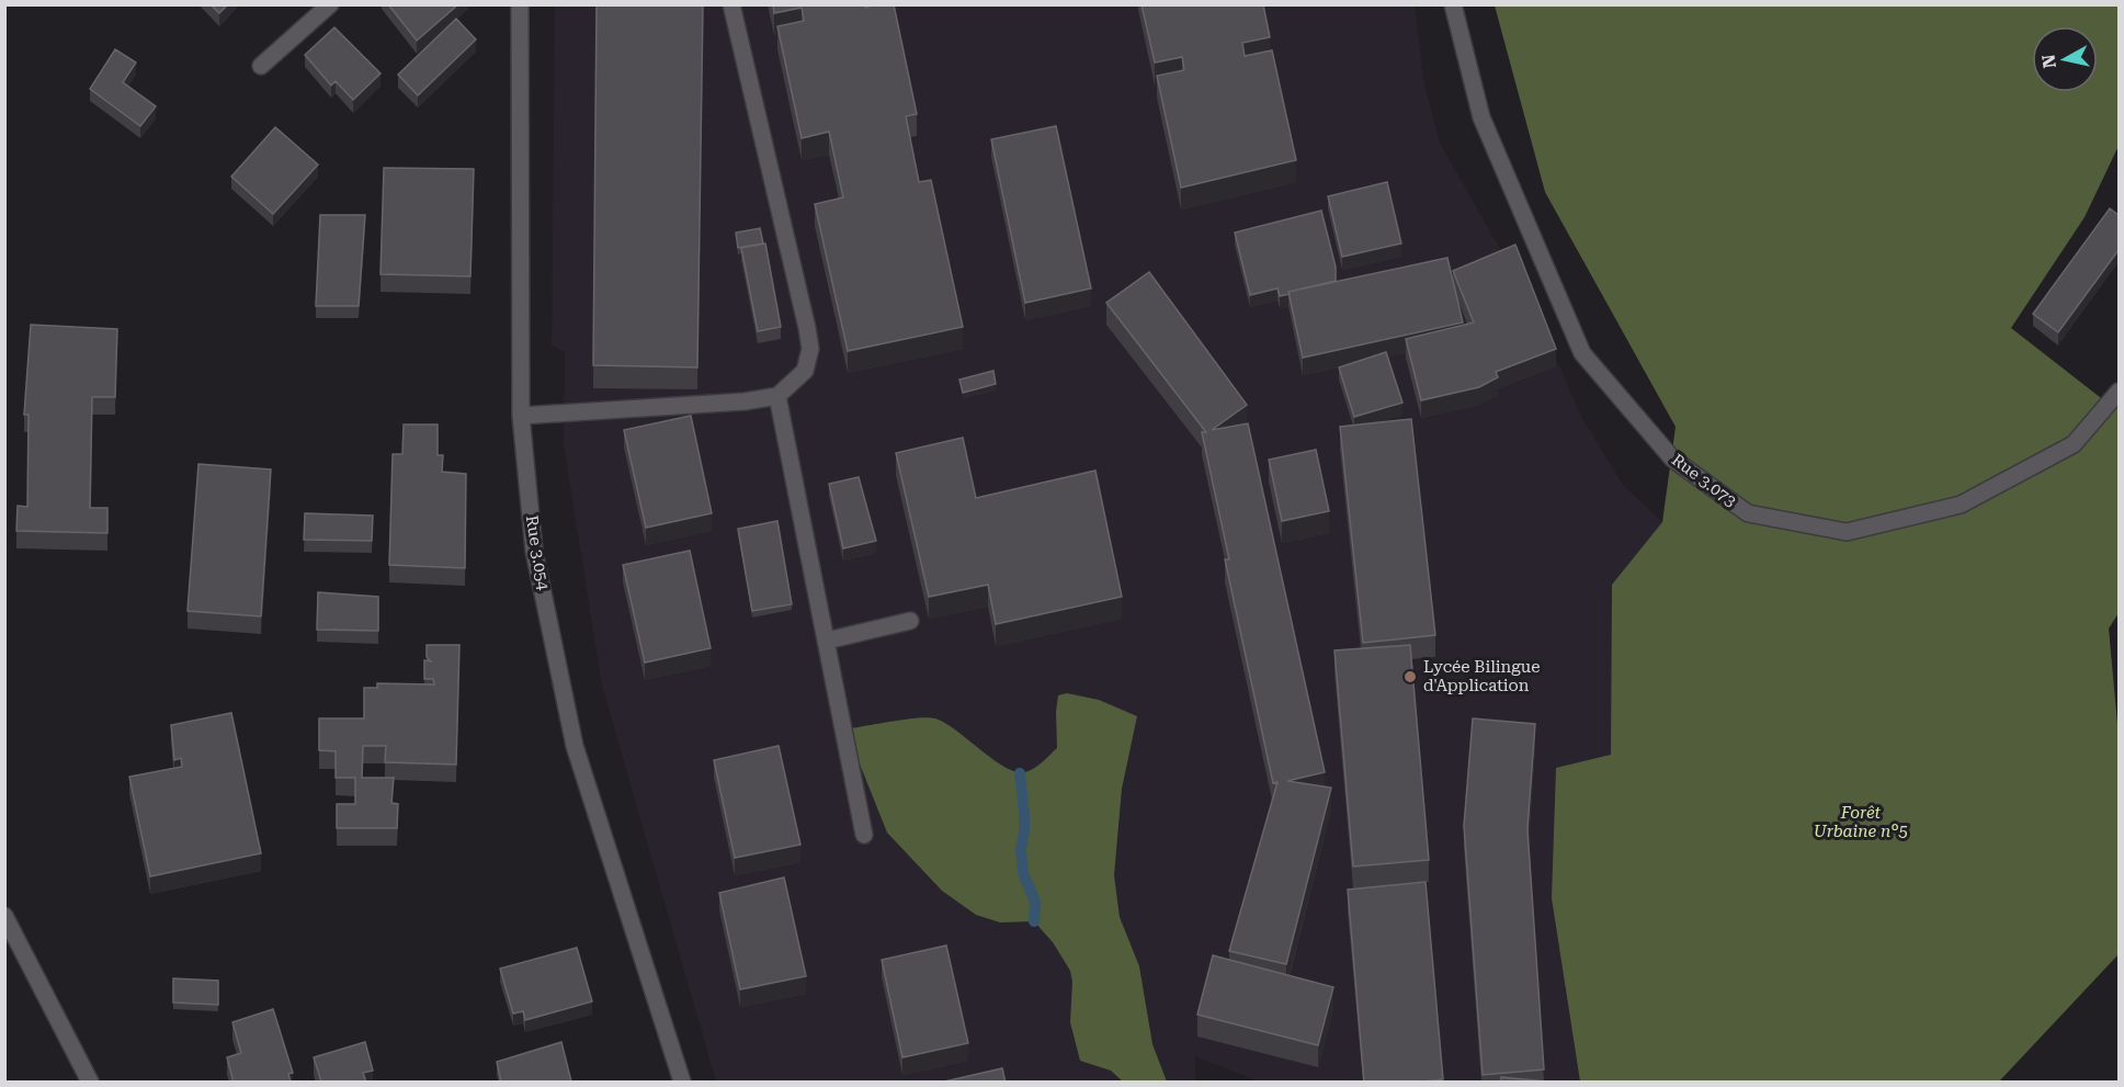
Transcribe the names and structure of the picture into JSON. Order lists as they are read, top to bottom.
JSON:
{
  "streets": {
    "street": ["Rue 3.073", "Rue 3.054"]
  },
  "parks": ["Forêt Urbaine n°5"],
  "places": ["Lycée Bilingue d'Application"],
  "north": "left"
}
